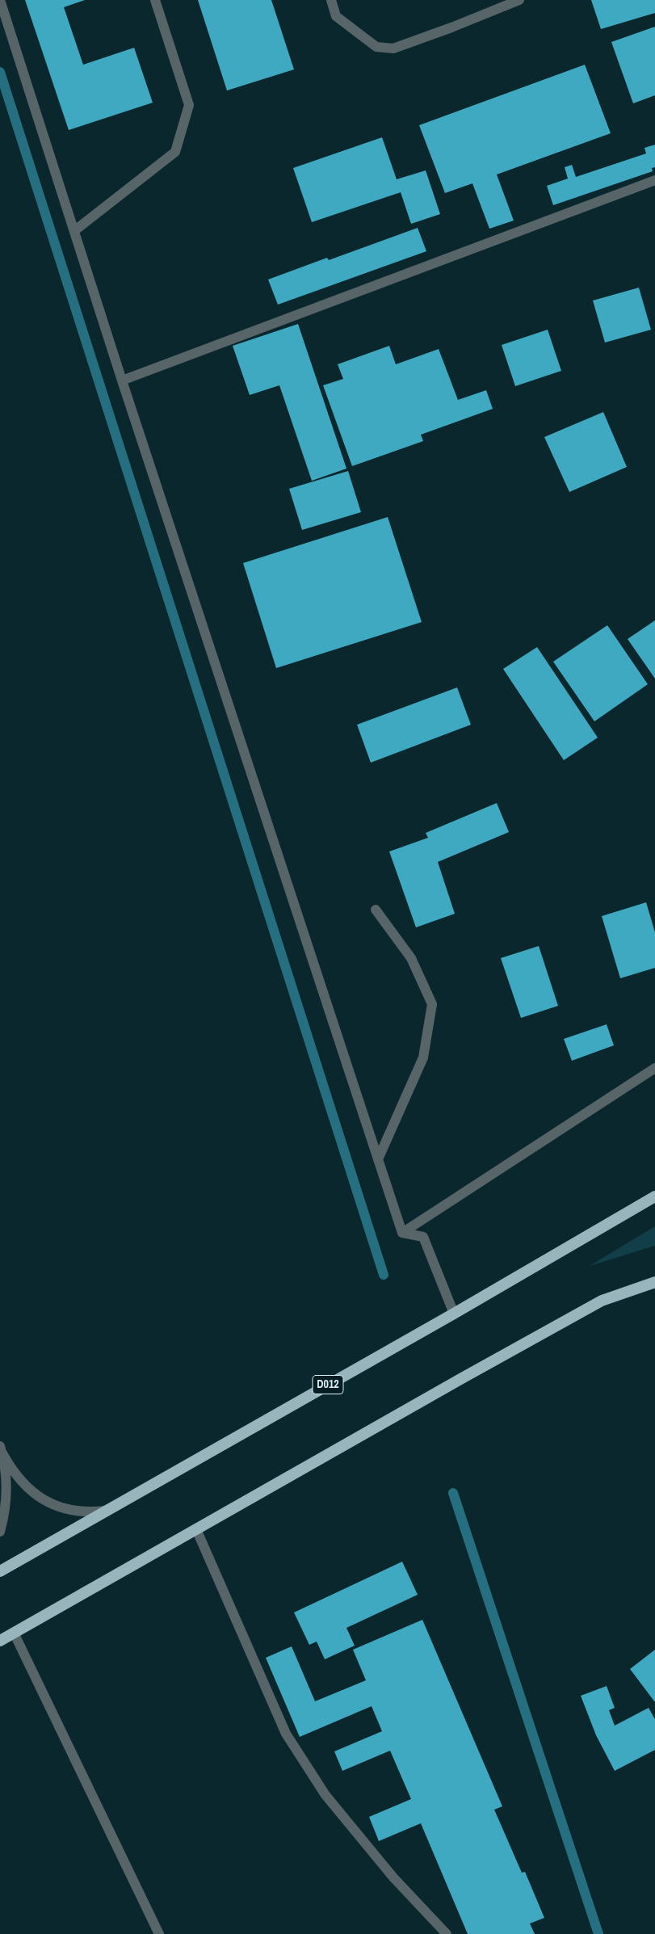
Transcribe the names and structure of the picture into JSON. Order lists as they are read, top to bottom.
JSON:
{
  "streets": {
    "highway": ["D012"]
  }
}
